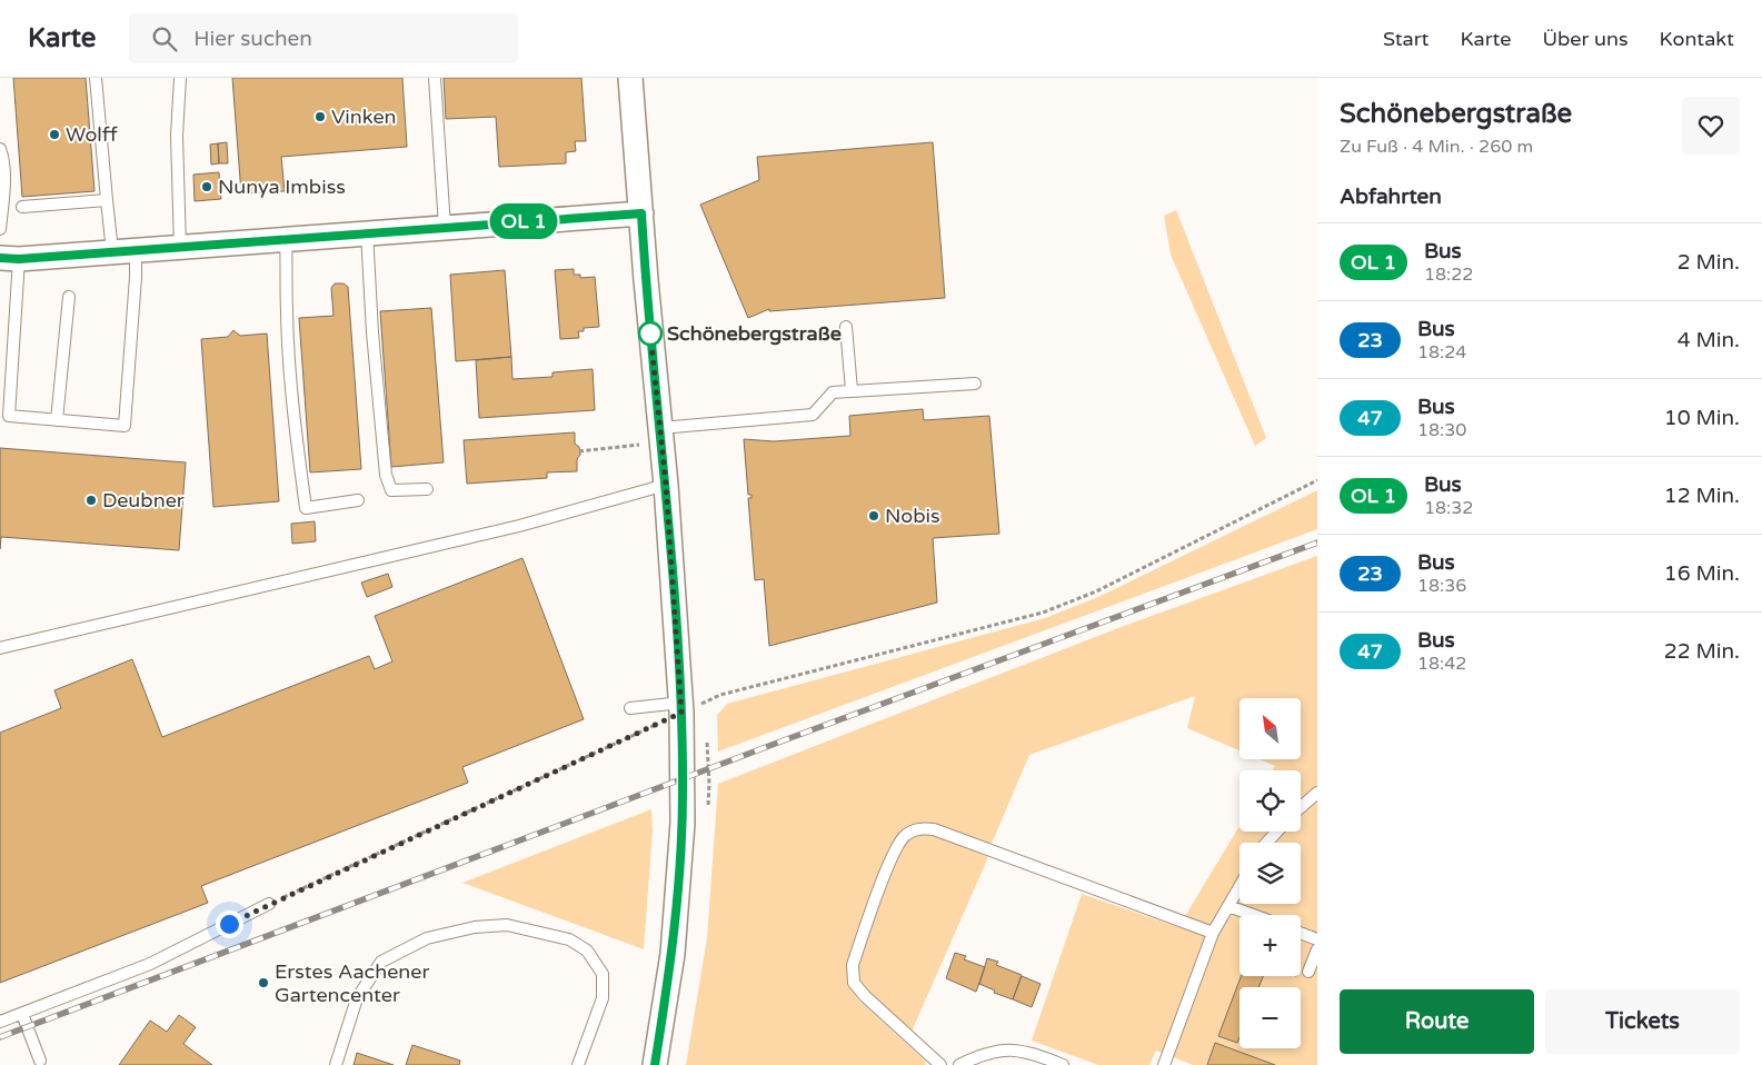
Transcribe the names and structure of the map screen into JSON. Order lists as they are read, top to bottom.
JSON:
{
  "places": [
    "Vinken",
    "Wolff",
    "Nunya Imbiss",
    "Schönebergstraße",
    "Deubner",
    "Nobis",
    "Erstes Aachener Gartencenter"
  ],
  "north": "top left",
  "page": {
    "header": "Karte",
    "search": "Hier suchen",
    "nav": [
      "Start",
      "Karte",
      "Über uns",
      "Kontakt"
    ],
    "on_map": "OL 1",
    "heading": [
      ["Schönebergstraße", "Zu Fuß · 4 Min. · 260 m"],
      "Abfahrten"
    ],
    "list": [
      {
        "mark": "OL 1",
        "name": "Bus",
        "note": "18:22",
        "value": "2 Min."
      },
      {
        "mark": "23",
        "name": "Bus",
        "note": "18:24",
        "value": "4 Min."
      },
      {
        "mark": "47",
        "name": "Bus",
        "note": "18:30",
        "value": "10 Min."
      },
      {
        "mark": "OL 1",
        "name": "Bus",
        "note": "18:32",
        "value": "12 Min."
      },
      {
        "mark": "23",
        "name": "Bus",
        "note": "18:36",
        "value": "16 Min."
      },
      {
        "mark": "47",
        "name": "Bus",
        "note": "18:42",
        "value": "22 Min."
      }
    ],
    "map_buttons": ["+", "−"],
    "buttons": ["Route", "Tickets"]
  }
}
